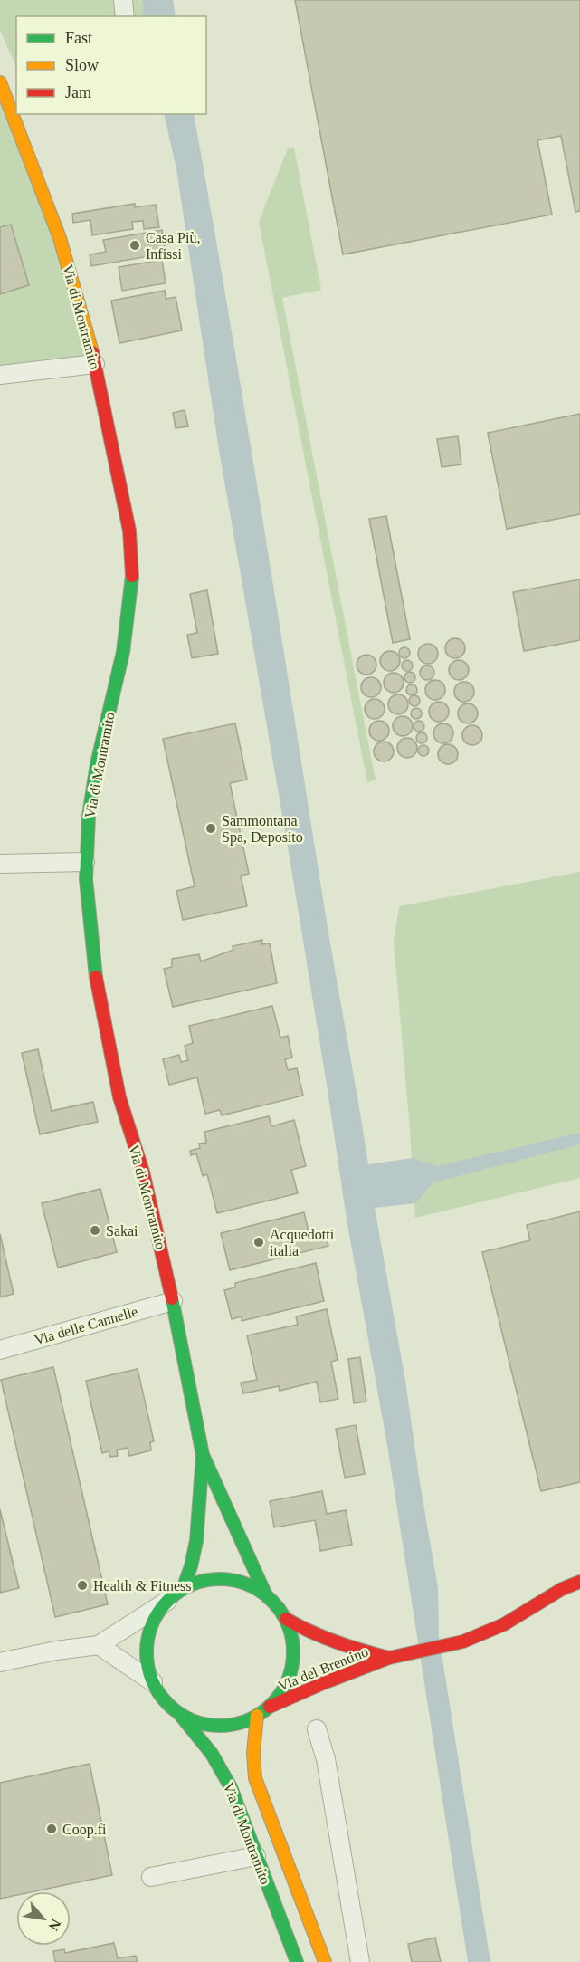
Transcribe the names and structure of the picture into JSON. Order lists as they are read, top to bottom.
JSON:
{
  "streets": {
    "main road": ["Via di Montramito", "Via del Brentino"],
    "street": ["Via delle Cannelle"]
  },
  "crossings": [
    ["Via di Montramito", "Via delle Cannelle"],
    ["Via di Montramito", "Via del Brentino"]
  ],
  "places": [
    "Casa Più, Infissi",
    "Sammontana Spa, Deposito",
    "Sakai",
    "Acquedotti italia",
    "Health & Fitness",
    "Coop.fi"
  ],
  "legend": ["Fast", "Slow", "Jam"],
  "north": "bottom right"
}
